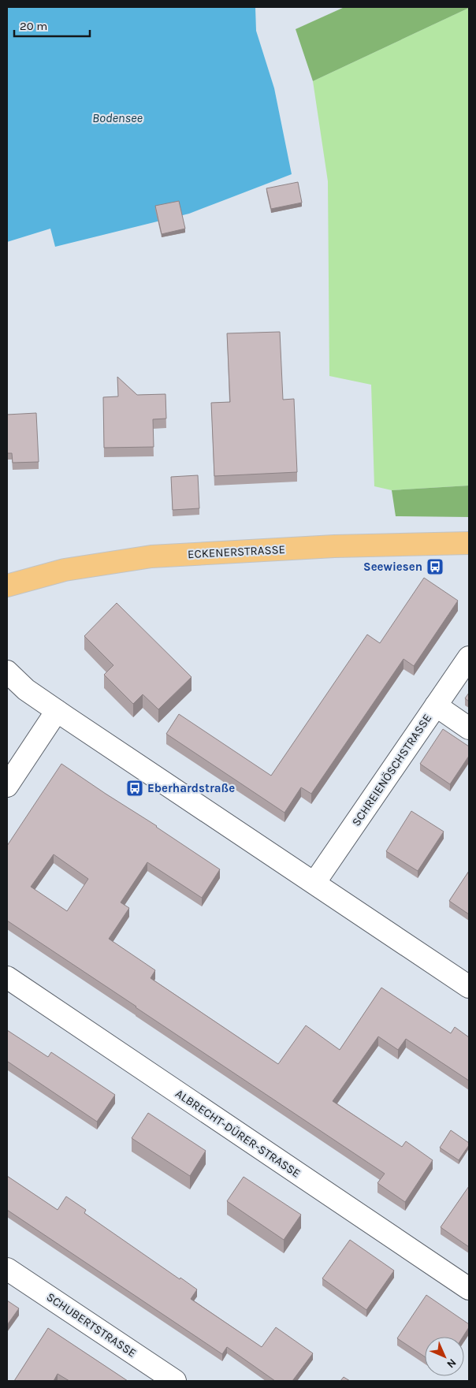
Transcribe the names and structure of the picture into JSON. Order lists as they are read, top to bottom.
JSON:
{
  "streets": {
    "main road": ["ECKENERSTRASSE"],
    "street": ["SCHREIENÖSCHSTRASSE", "ALBRECHT-DÜRER-STRASSE", "SCHUBERTSTRASSE"]
  },
  "water": ["Bodensee"],
  "places": {
    "bus stop": ["Seewiesen", "Eberhardstraße"]
  },
  "scale_bar": "20 m",
  "north": "bottom right"
}
